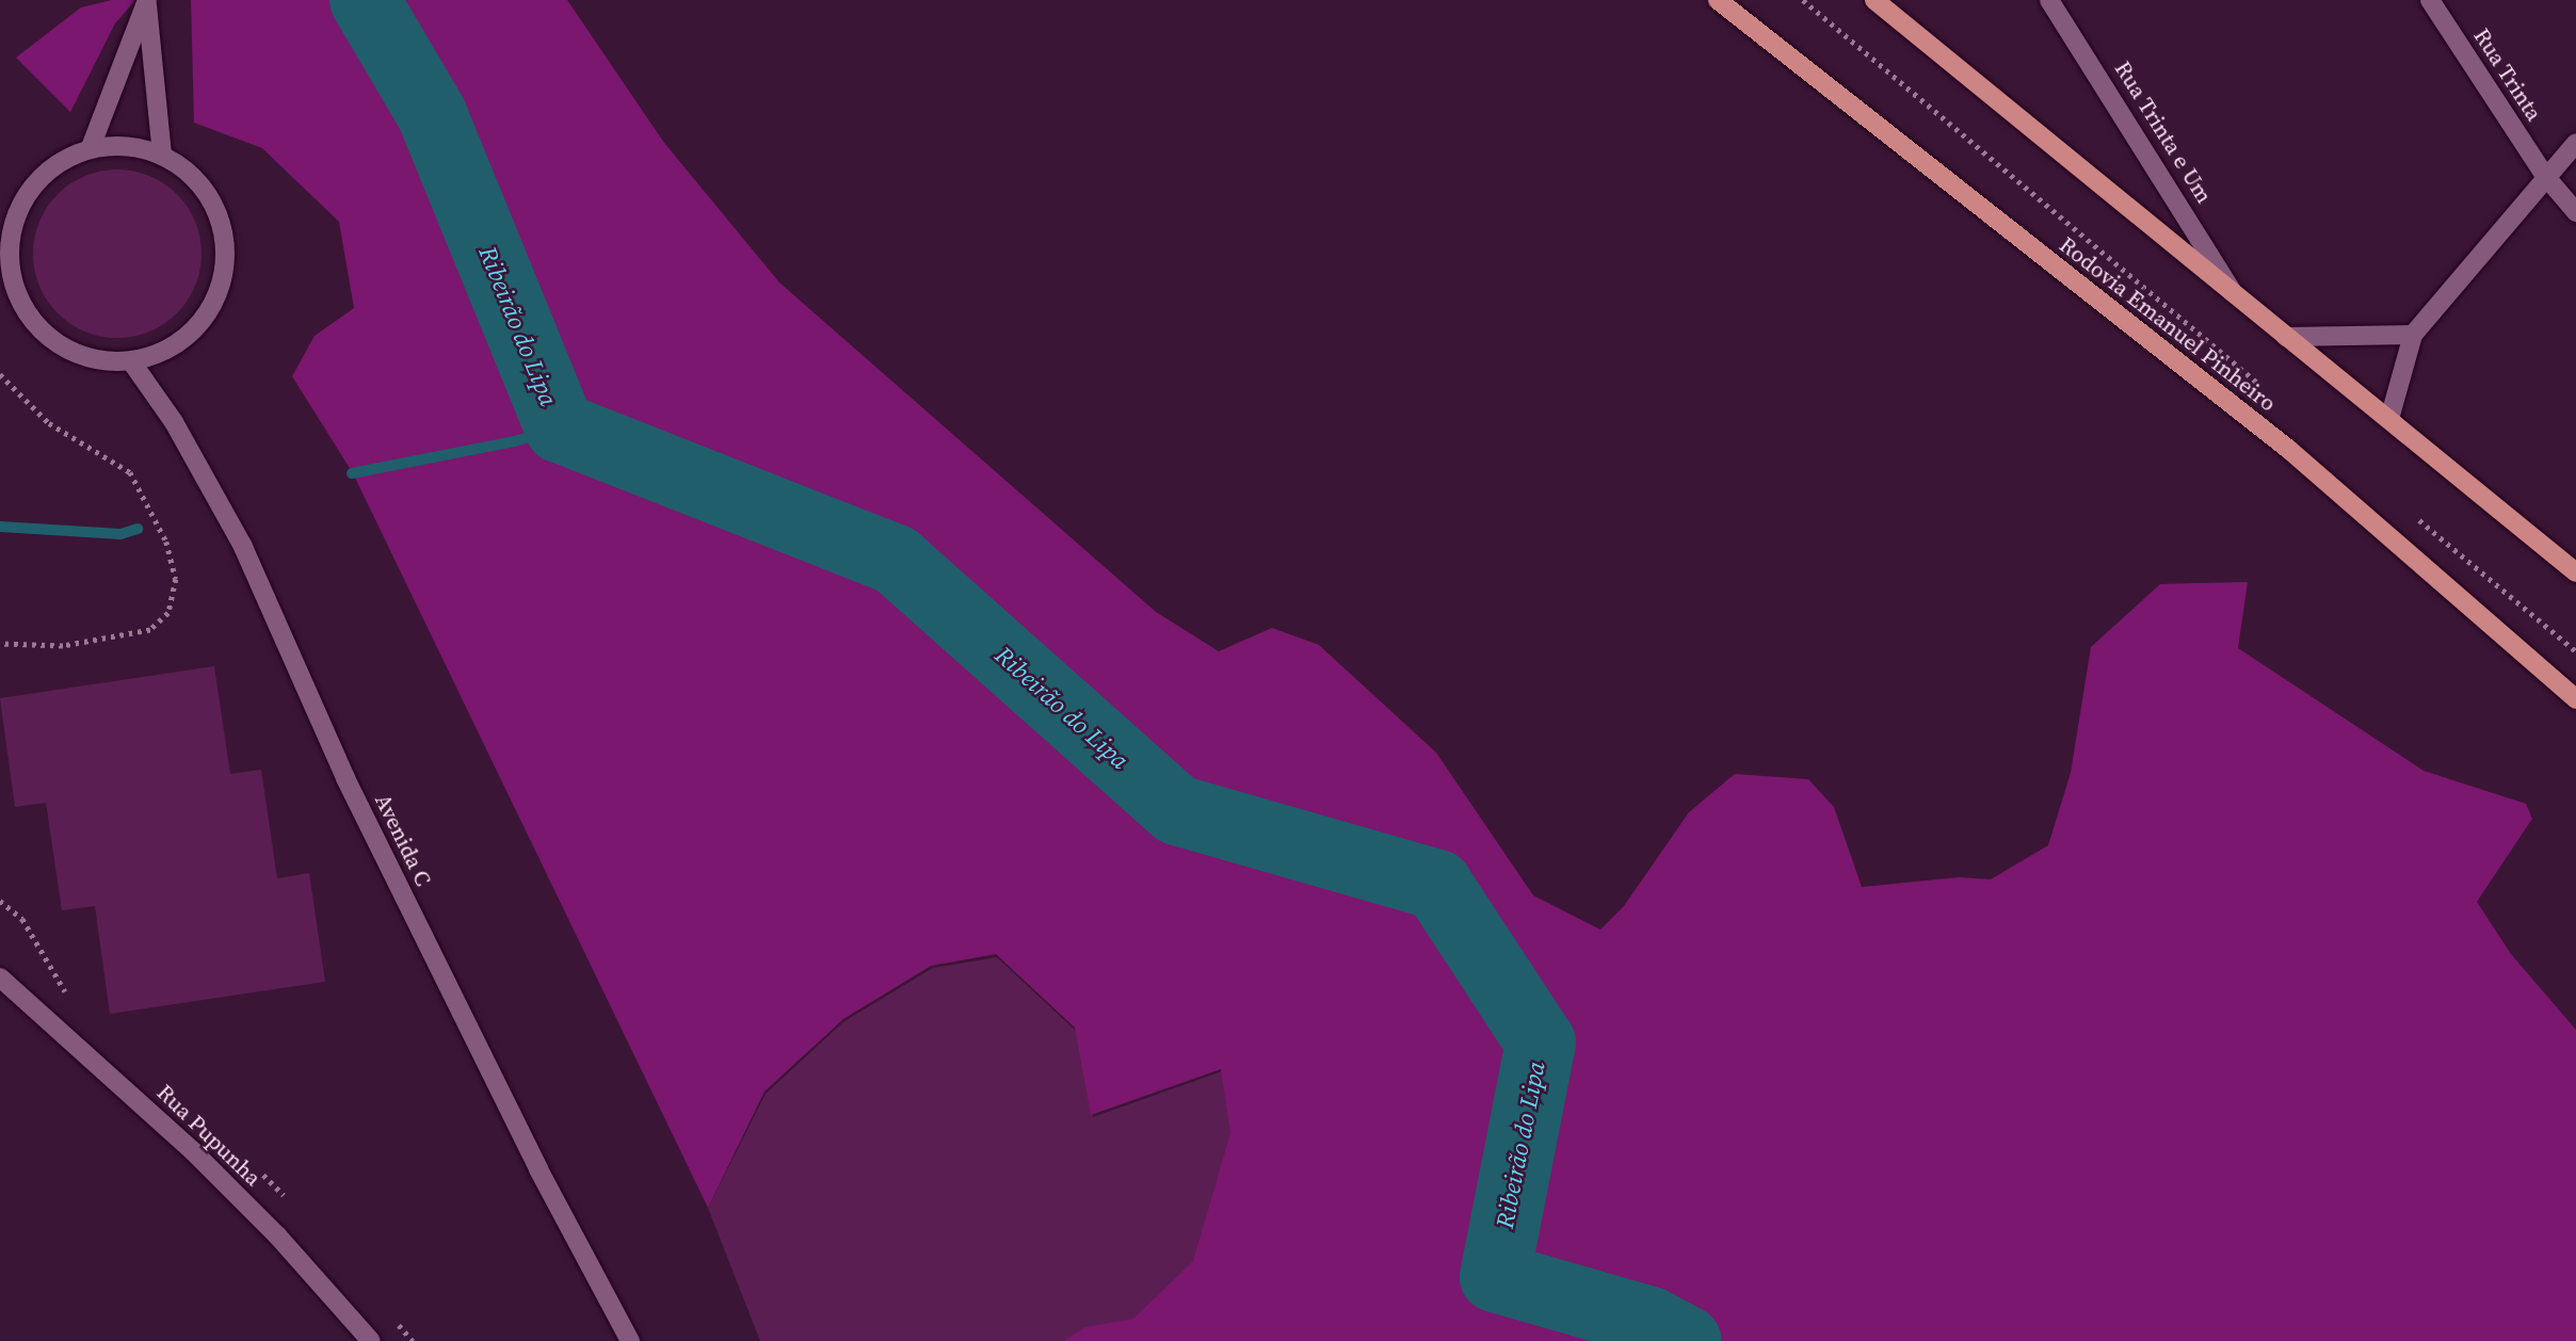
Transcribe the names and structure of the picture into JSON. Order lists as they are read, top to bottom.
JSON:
{
  "streets": {
    "main road": ["Rodovia Emanuel Pinheiro"],
    "street": [
      "Rua Trinta",
      "Rua Trinta e Um",
      "Avenida C",
      "Rua Pupunha"
    ]
  },
  "water": ["Ribeirão do Lipa"]
}
